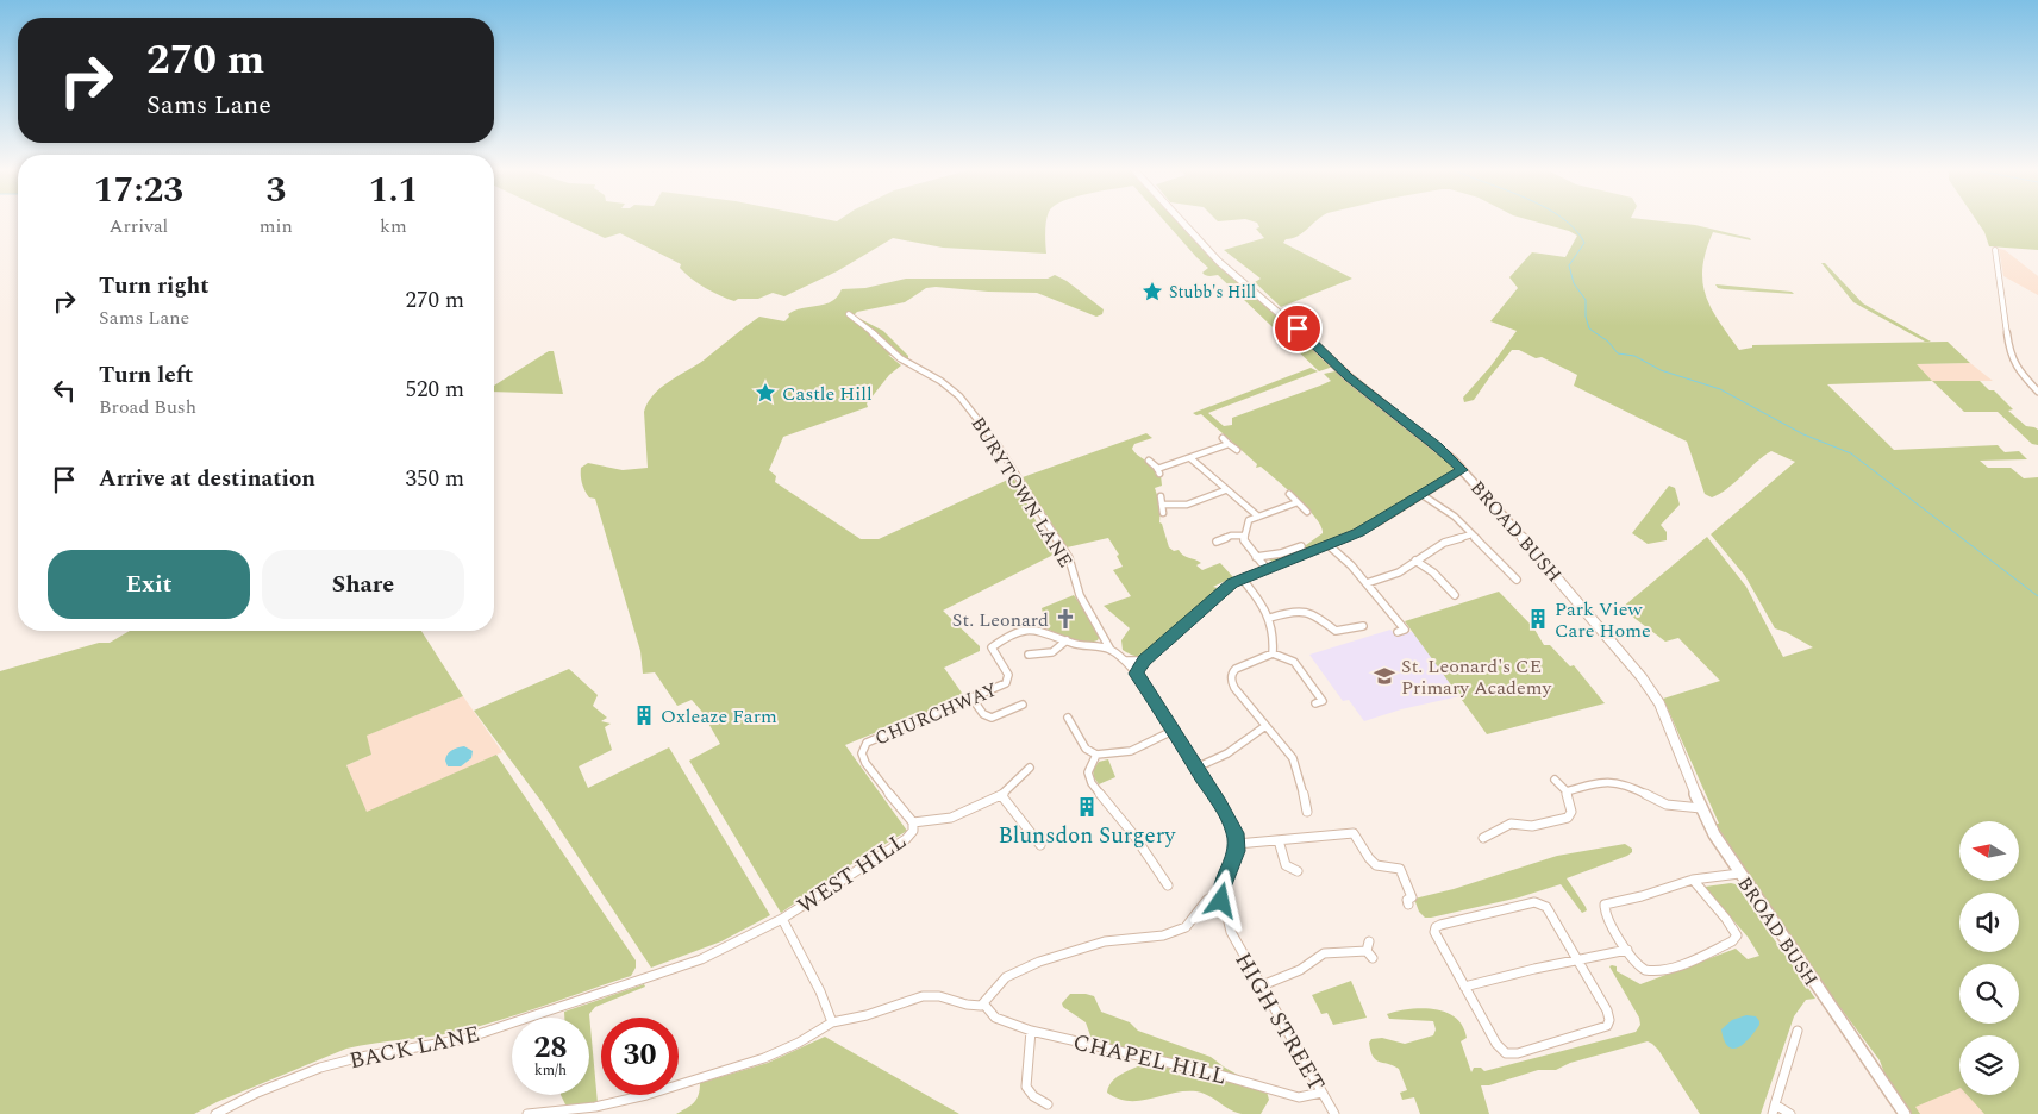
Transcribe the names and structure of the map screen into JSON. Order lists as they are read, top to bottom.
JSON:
{
  "streets": {
    "main road": ["BROAD BUSH"],
    "street": [
      "BURYTOWN LANE",
      "CHURCHWAY",
      "WEST HILL",
      "HIGH STREET",
      "BACK LANE",
      "CHAPEL HILL"
    ]
  },
  "crossings": [
    ["BURYTOWN LANE", "CHURCHWAY"],
    ["CHURCHWAY", "WEST HILL"],
    ["WEST HILL", "BACK LANE"],
    ["HIGH STREET", "CHAPEL HILL"]
  ],
  "places": {
    "place": ["Stubb's Hill", "Castle Hill"],
    "church": ["St. Leonard"],
    "building": ["Park View Care Home", "Oxleaze Farm", "Blunsdon Surgery"],
    "school or university": ["St. Leonard's CE Primary Academy"]
  },
  "north": "left",
  "page": {
    "turn": ["270 m", "Sams Lane"],
    "eta": [
      "17:23",
      "Arrival",
      "3",
      "min",
      "1.1",
      "km"
    ],
    "list": [
      {
        "name": "Turn right",
        "note": "Sams Lane",
        "value": "270 m"
      },
      {
        "name": "Turn left",
        "note": "Broad Bush",
        "value": "520 m"
      },
      {
        "name": "Arrive at destination",
        "value": "350 m"
      }
    ],
    "buttons": ["Exit", "Share"],
    "speed": "28 km/h",
    "limit": "30"
  }
}
